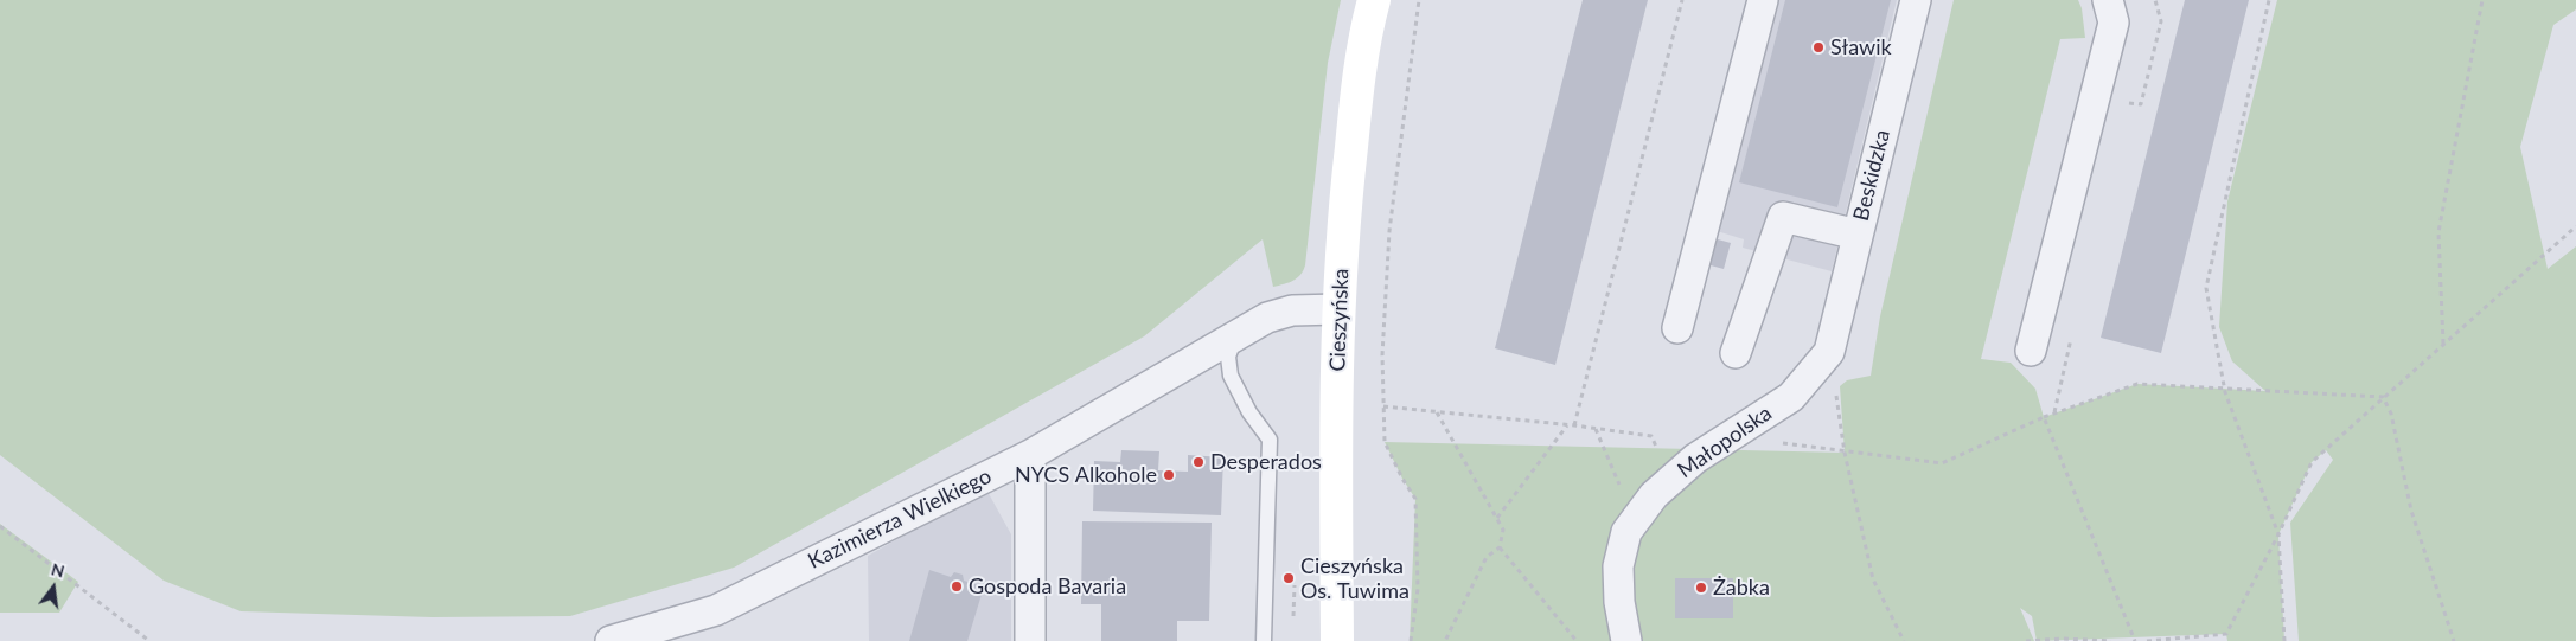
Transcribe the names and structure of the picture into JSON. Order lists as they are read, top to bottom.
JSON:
{
  "streets": {
    "main road": ["Cieszyńska"],
    "street": ["Beskidzka", "Małopolska", "Kazimierza Wielkiego"]
  },
  "crossings": [
    ["Beskidzka", "Małopolska"],
    ["Cieszyńska", "Kazimierza Wielkiego"]
  ],
  "places": [
    "Sławik",
    "Desperados",
    "NYCS Alkohole",
    "Cieszyńska Os. Tuwima",
    "Gospoda Bavaria",
    "Żabka"
  ],
  "north": "top"
}
